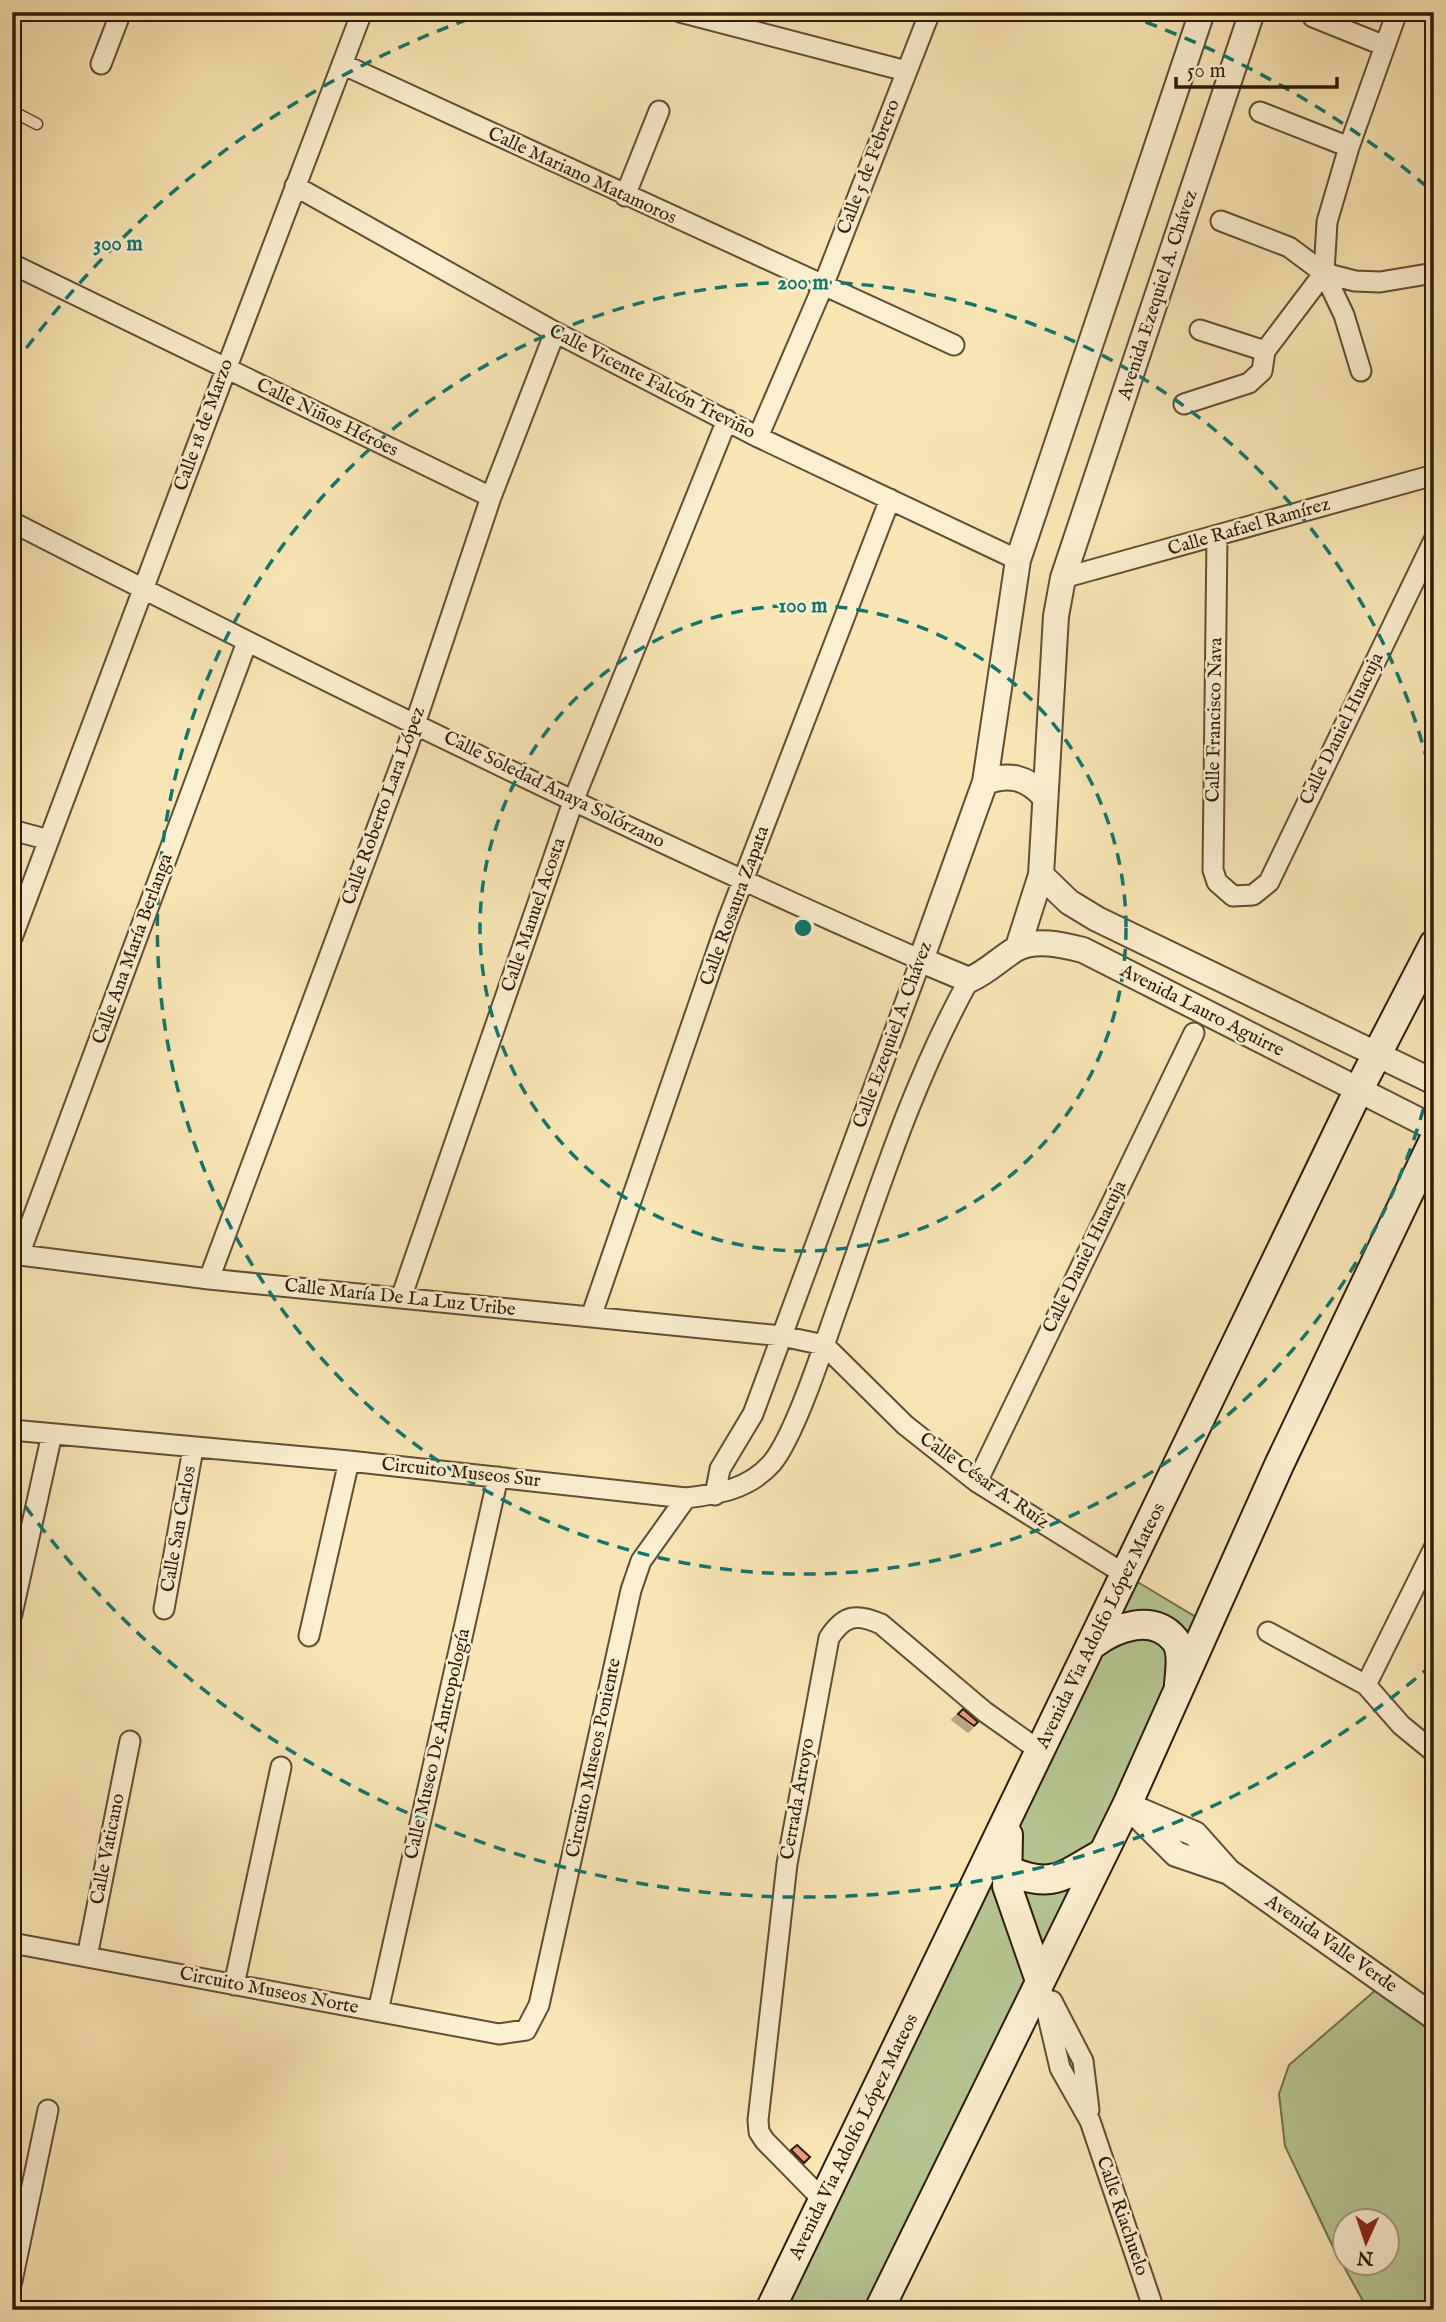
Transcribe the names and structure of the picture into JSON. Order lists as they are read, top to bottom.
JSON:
{
  "streets": {
    "main road": ["Avenida Via Adolfo López Mateos"],
    "street": [
      "Calle 5 de Febrero",
      "Calle Mariano Matamoros",
      "Avenida Ezequiel A. Chávez",
      "Calle Vicente Falcón Treviño",
      "Calle Niños Héroes",
      "Calle 18 de Marzo",
      "Calle Rafael Ramírez",
      "Calle Francisco Nava",
      "Calle Daniel Huacuja",
      "Calle Soledad Anaya Solórzano",
      "Calle Roberto Lara López",
      "Calle Rosaura Zapata",
      "Calle Manuel Acosta",
      "Calle Ana María Berlanga",
      "Avenida Lauro Aguirre",
      "Calle Ezequiel A. Chávez",
      "Calle María De La Luz Uribe",
      "Circuito Museos Sur",
      "Calle César A. Ruíz",
      "Calle San Carlos",
      "Calle Museo De Antropología",
      "Circuito Museos Poniente",
      "Cerrada Arroyo",
      "Calle Vaticano",
      "Avenida Valle Verde",
      "Circuito Museos Norte",
      "Calle Riachuelo"
    ]
  },
  "crossings": [
    ["Calle 5 de Febrero", "Calle Mariano Matamoros"],
    ["Calle 5 de Febrero", "Calle Vicente Falcón Treviño"],
    ["Calle Mariano Matamoros", "Calle 18 de Marzo"],
    ["Avenida Ezequiel A. Chávez", "Calle Rafael Ramírez"],
    ["Calle Vicente Falcón Treviño", "Calle 18 de Marzo"],
    ["Calle Vicente Falcón Treviño", "Calle Roberto Lara López"],
    ["Calle Vicente Falcón Treviño", "Calle Rosaura Zapata"],
    ["Calle Vicente Falcón Treviño", "Calle Manuel Acosta"],
    ["Calle Vicente Falcón Treviño", "Calle Ezequiel A. Chávez"],
    ["Calle Niños Héroes", "Calle 18 de Marzo"],
    ["Calle Niños Héroes", "Calle Roberto Lara López"],
    ["Calle 18 de Marzo", "Calle Soledad Anaya Solórzano"],
    ["Calle Rafael Ramírez", "Calle Francisco Nava"],
    ["Calle Francisco Nava", "Calle Daniel Huacuja"],
    ["Calle Daniel Huacuja", "Calle César A. Ruíz"],
    ["Calle Soledad Anaya Solórzano", "Calle Roberto Lara López"],
    ["Calle Soledad Anaya Solórzano", "Calle Rosaura Zapata"],
    ["Calle Soledad Anaya Solórzano", "Calle Manuel Acosta"],
    ["Calle Soledad Anaya Solórzano", "Calle Ana María Berlanga"],
    ["Calle Soledad Anaya Solórzano", "Calle Ezequiel A. Chávez"],
    ["Calle Roberto Lara López", "Calle María De La Luz Uribe"],
    ["Calle Rosaura Zapata", "Calle María De La Luz Uribe"],
    ["Calle Manuel Acosta", "Calle María De La Luz Uribe"],
    ["Calle Ana María Berlanga", "Calle María De La Luz Uribe"],
    ["Avenida Lauro Aguirre", "Avenida Via Adolfo López Mateos"],
    ["Calle Ezequiel A. Chávez", "Calle María De La Luz Uribe"],
    ["Calle Ezequiel A. Chávez", "Circuito Museos Sur"],
    ["Calle Ezequiel A. Chávez", "Calle César A. Ruíz"],
    ["Circuito Museos Sur", "Calle César A. Ruíz"],
    ["Circuito Museos Sur", "Calle San Carlos"],
    ["Circuito Museos Sur", "Calle Museo De Antropología"],
    ["Circuito Museos Sur", "Circuito Museos Poniente"],
    ["Calle César A. Ruíz", "Avenida Via Adolfo López Mateos"],
    ["Avenida Via Adolfo López Mateos", "Cerrada Arroyo"],
    ["Calle Museo De Antropología", "Circuito Museos Norte"],
    ["Circuito Museos Poniente", "Circuito Museos Norte"],
    ["Calle Vaticano", "Circuito Museos Norte"]
  ],
  "scale_bar": "50 m",
  "north": "bottom",
  "rings": ["300 m", "200 m", "100 m"]
}
